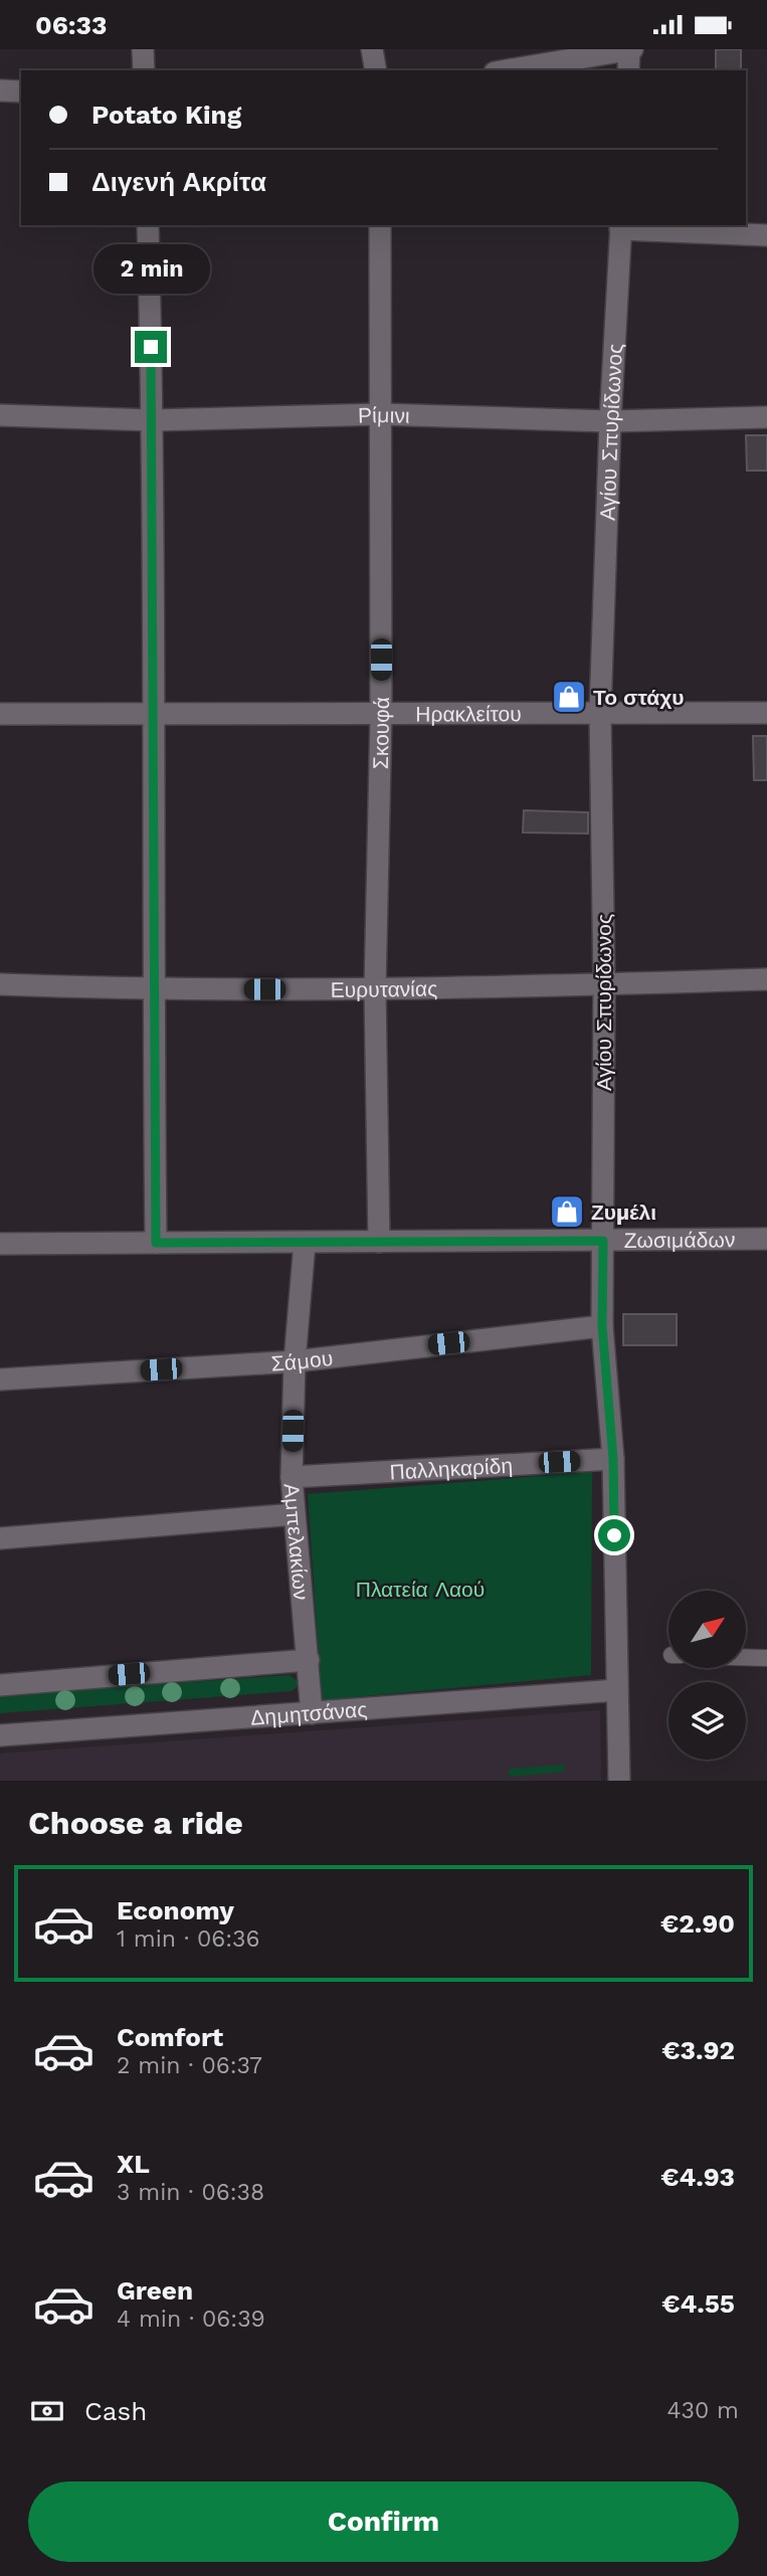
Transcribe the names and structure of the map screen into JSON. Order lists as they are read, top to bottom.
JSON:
{
  "streets": {
    "street": [
      "Ρίμινι",
      "Αγίου Σπυρίδωνος",
      "Ηρακλείτου",
      "Σκουφά",
      "Ευρυτανίας",
      "Ζωσιμάδων",
      "Σάμου",
      "Παλληκαρίδη",
      "Αμπελακίων",
      "Δημητσάνας"
    ]
  },
  "crossings": [
    ["Ρίμινι", "Αγίου Σπυρίδωνος"],
    ["Ρίμινι", "Σκουφά"],
    ["Αγίου Σπυρίδωνος", "Ηρακλείτου"],
    ["Αγίου Σπυρίδωνος", "Ευρυτανίας"],
    ["Αγίου Σπυρίδωνος", "Ζωσιμάδων"],
    ["Αγίου Σπυρίδωνος", "Σάμου"],
    ["Αγίου Σπυρίδωνος", "Παλληκαρίδη"],
    ["Αγίου Σπυρίδωνος", "Δημητσάνας"],
    ["Ηρακλείτου", "Σκουφά"],
    ["Σκουφά", "Ευρυτανίας"],
    ["Σκουφά", "Ζωσιμάδων"],
    ["Ζωσιμάδων", "Αμπελακίων"],
    ["Σάμου", "Αμπελακίων"],
    ["Παλληκαρίδη", "Αμπελακίων"],
    ["Αμπελακίων", "Δημητσάνας"]
  ],
  "parks": ["Πλατεία Λαού"],
  "places": {
    "shop": ["Το στάχυ", "Ζυμέλι"]
  },
  "north": "top right",
  "page": {
    "status": "06:33",
    "banner": ["Potato King", "Διγενή Ακρίτα"],
    "bubble": "2 min",
    "heading": "Choose a ride",
    "list": [
      {
        "name": "Economy",
        "note": "1 min · 06:36",
        "value": "€2.90"
      },
      {
        "name": "Comfort",
        "note": "2 min · 06:37",
        "value": "€3.92"
      },
      {
        "name": "XL",
        "note": "3 min · 06:38",
        "value": "€4.93"
      },
      {
        "name": "Green",
        "note": "4 min · 06:39",
        "value": "€4.55"
      }
    ],
    "pay": ["Cash", "430 m"],
    "buttons": "Confirm"
  }
}
